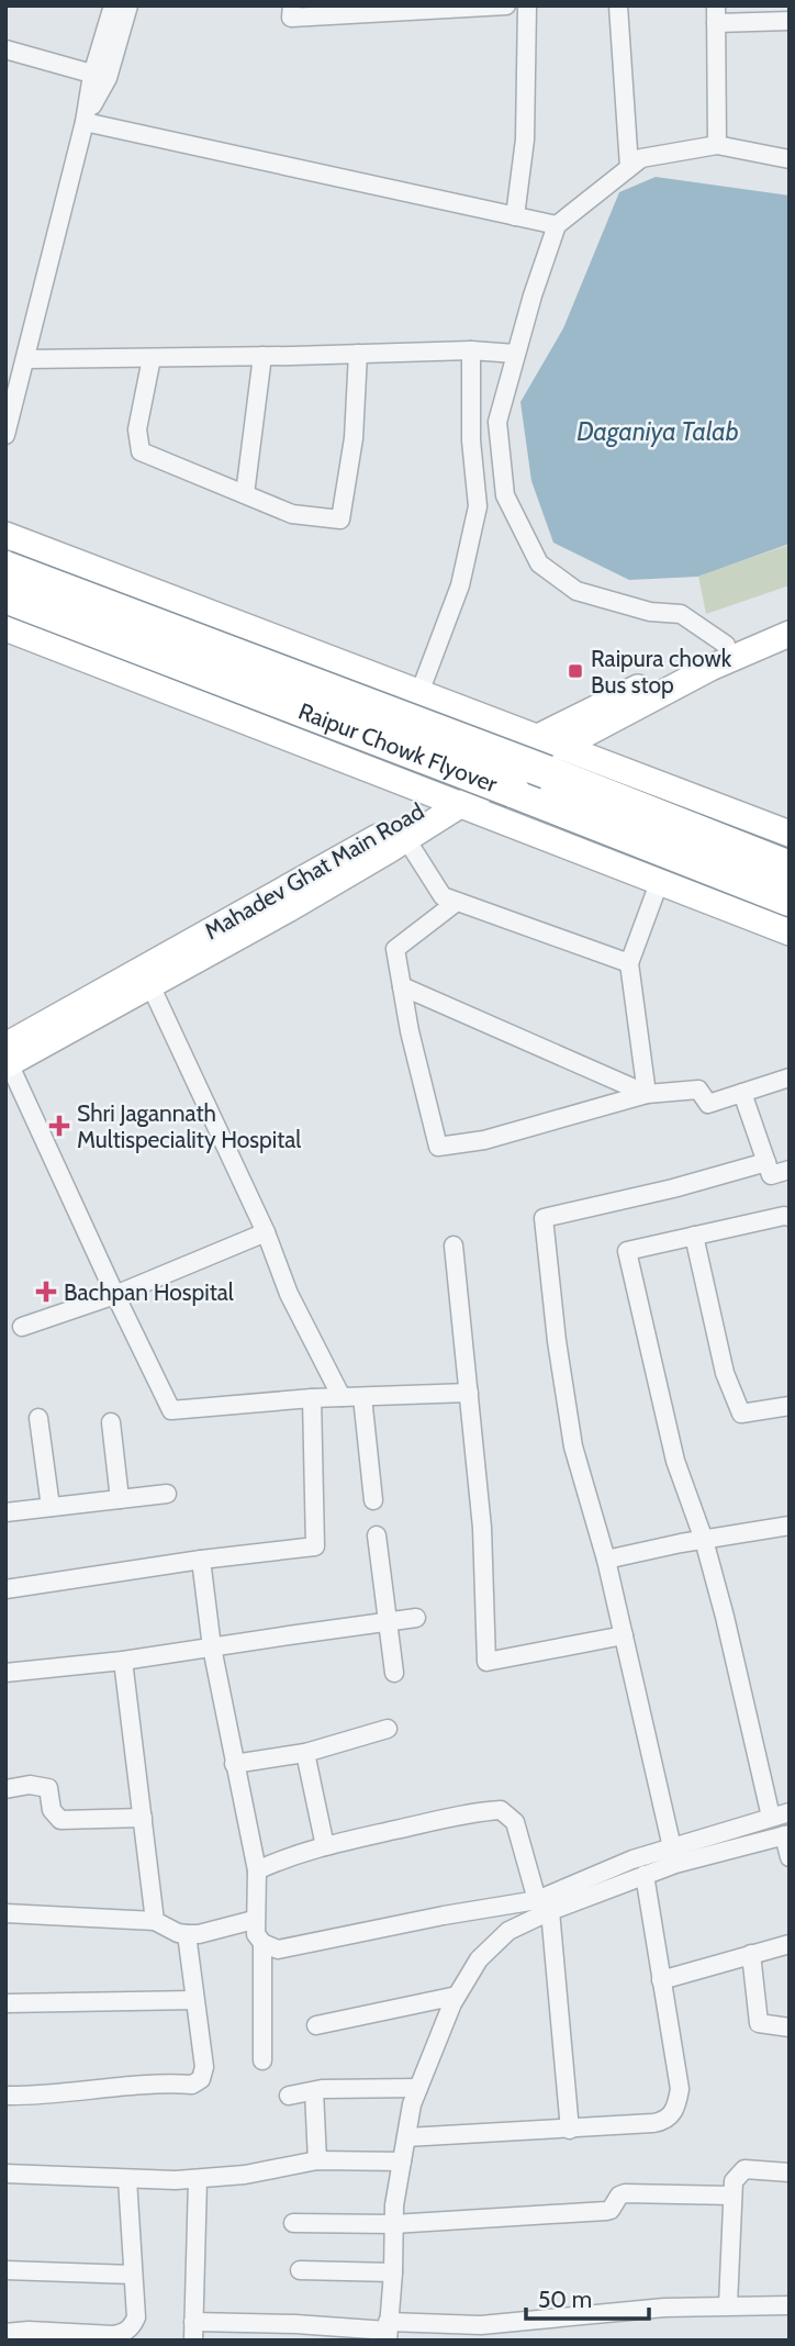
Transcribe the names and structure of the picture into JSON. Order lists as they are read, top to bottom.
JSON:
{
  "streets": {
    "highway": ["Raipur Chowk Flyover"],
    "street": ["Mahadev Ghat Main Road"]
  },
  "water": ["Daganiya Talab"],
  "places": {
    "transit": ["Raipura chowk Bus stop"],
    "health": ["Shri Jagannath Multispeciality Hospital", "Bachpan Hospital"]
  },
  "scale_bar": "50 m"
}
